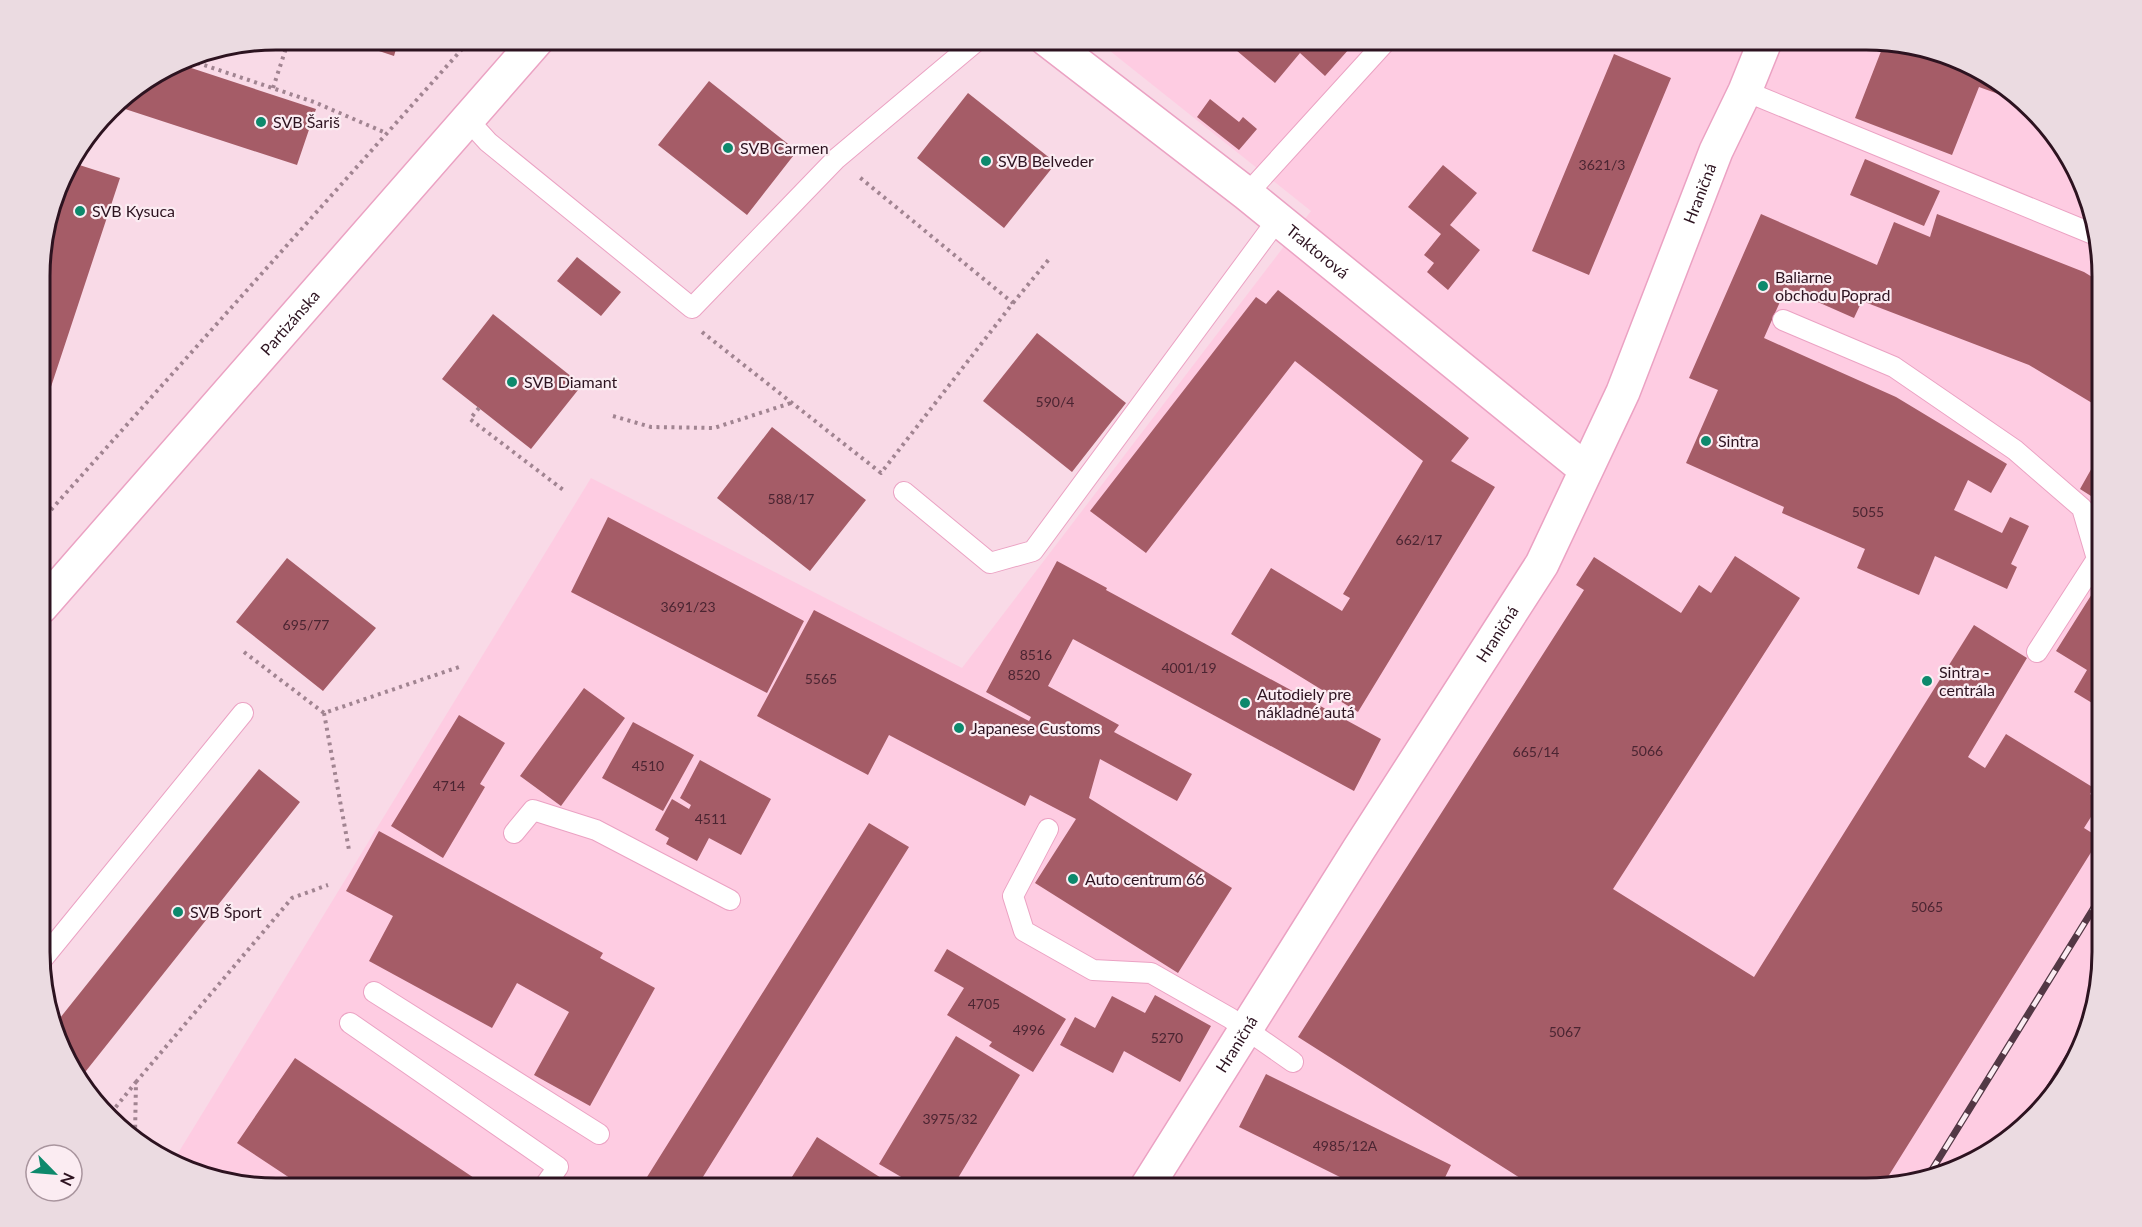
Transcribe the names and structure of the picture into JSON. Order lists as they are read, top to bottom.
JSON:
{
  "streets": {
    "street": ["Hraničná", "Traktorová", "Partizánska"]
  },
  "crossings": [
    ["Hraničná", "Traktorová"]
  ],
  "places": [
    "SVB Šariš",
    "SVB Carmen",
    "SVB Belveder",
    "SVB Kysuca",
    "Baliarne obchodu Poprad",
    "SVB Diamant",
    "Sintra",
    "Sintra - centrála",
    "Autodiely pre nákladné autá",
    "Japanese Customs",
    "Auto centrum 66",
    "SVB Šport"
  ],
  "house_numbers": [
    "3621/3",
    "590/4",
    "588/17",
    "5055",
    "662/17",
    "3691/23",
    "695/77",
    "8516",
    "4001/19",
    "8520",
    "5565",
    "5066",
    "665/14",
    "4510",
    "4714",
    "4511",
    "5065",
    "4705",
    "4996",
    "5067",
    "5270",
    "3975/32",
    "4985/12A"
  ],
  "north": "bottom right"
}
